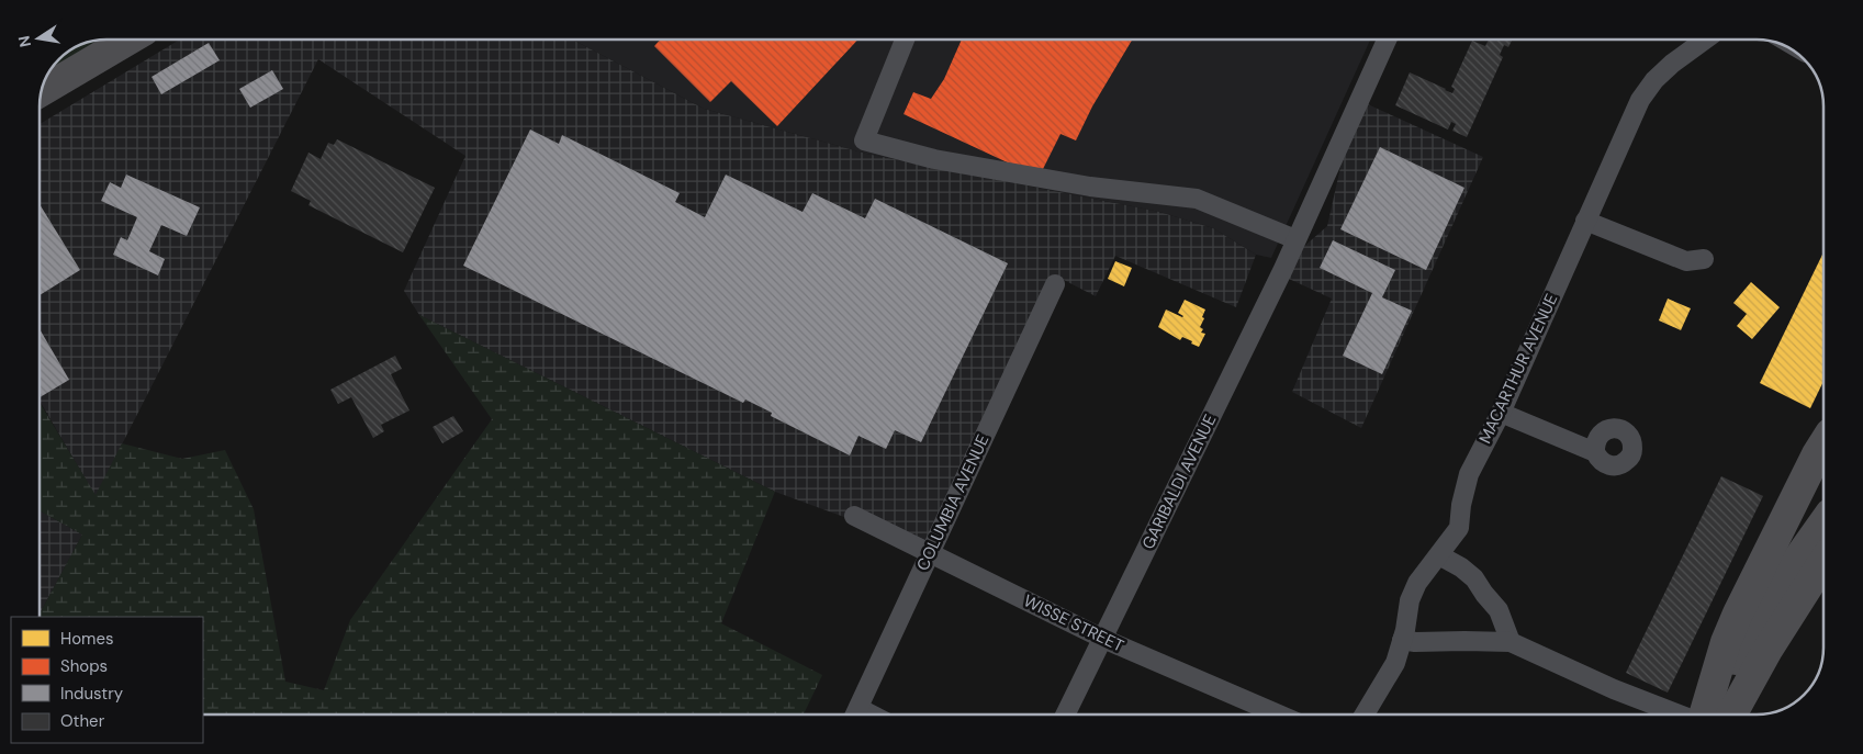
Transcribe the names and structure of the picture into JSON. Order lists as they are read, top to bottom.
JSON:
{
  "streets": {
    "street": [
      "MACARTHUR AVENUE",
      "GARIBALDI AVENUE",
      "COLUMBIA AVENUE",
      "WISSE STREET"
    ]
  },
  "crossings": [
    ["GARIBALDI AVENUE", "WISSE STREET"],
    ["COLUMBIA AVENUE", "WISSE STREET"]
  ],
  "legend": [
    "Homes",
    "Shops",
    "Industry",
    "Other"
  ],
  "north": "left"
}
